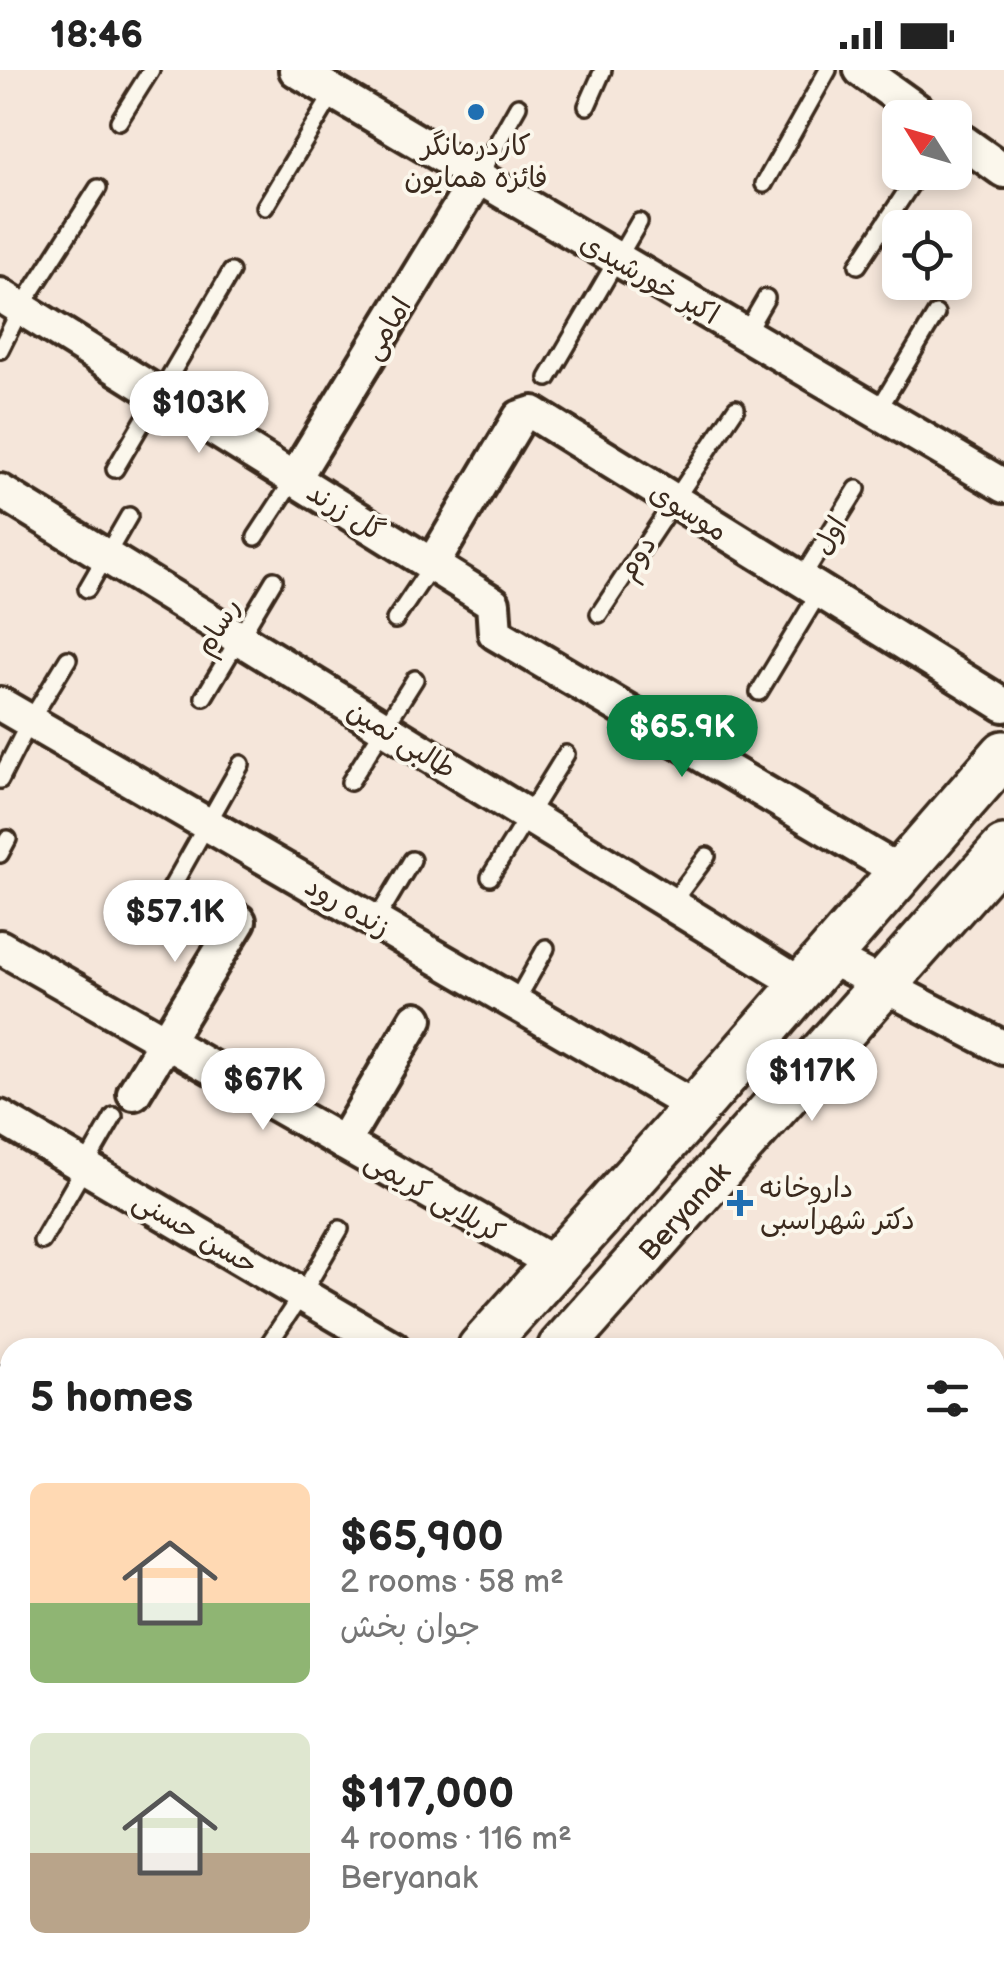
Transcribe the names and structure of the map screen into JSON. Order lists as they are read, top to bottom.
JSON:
{
  "streets": {
    "main road": ["Beryanak"],
    "street": [
      "اکبر خورشیدی",
      "امامی",
      "گل زرند",
      "موسوی",
      "طالبی نمین",
      "زنده رود",
      "کربلایی کریمی",
      "حسن حسنی"
    ],
    "lane": ["اول", "دوم", "رسام"]
  },
  "crossings": [
    ["اکبر خورشیدی", "امامی"],
    ["امامی", "گل زرند"],
    ["گل زرند", "موسوی"],
    ["موسوی", "اول"],
    ["موسوی", "دوم"],
    ["رسام", "طالبی نمین"],
    ["طالبی نمین", "Beryanak"]
  ],
  "places": {
    "other": ["کاردرمانگر فائزه همایون"],
    "health": ["داروخانه دکتر شهراسبی"]
  },
  "north": "top left",
  "page": {
    "status": "18:46",
    "price": [
      "$103K",
      "$65.9K",
      "$57.1K",
      "$117K",
      "$67K"
    ],
    "heading": "5 homes",
    "list": [
      {
        "name": "$65,900",
        "note": "2 rooms · 58 m² · جوان بخش"
      },
      {
        "name": "$117,000",
        "note": "4 rooms · 116 m² · Beryanak"
      }
    ]
  }
}
